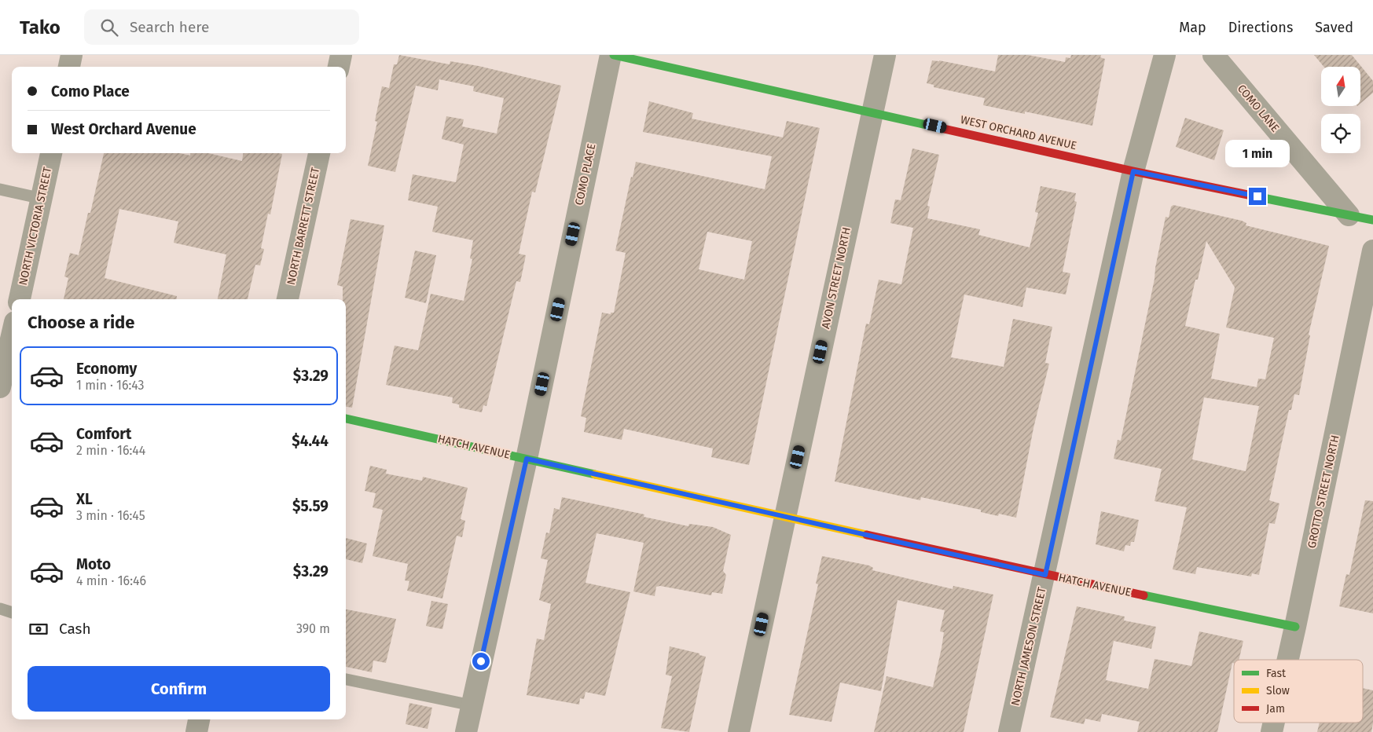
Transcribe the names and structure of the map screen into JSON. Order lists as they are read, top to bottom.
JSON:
{
  "streets": {
    "street": [
      "COMO LANE",
      "WEST ORCHARD AVENUE",
      "COMO PLACE",
      "NORTH VICTORIA STREET",
      "NORTH BARRETT STREET",
      "AVON STREET NORTH",
      "HATCH AVENUE",
      "GROTTO STREET NORTH",
      "NORTH JAMESON STREET"
    ]
  },
  "crossings": [
    ["COMO LANE", "WEST ORCHARD AVENUE"],
    ["WEST ORCHARD AVENUE", "COMO PLACE"],
    ["WEST ORCHARD AVENUE", "AVON STREET NORTH"],
    ["WEST ORCHARD AVENUE", "NORTH JAMESON STREET"],
    ["COMO PLACE", "HATCH AVENUE"],
    ["AVON STREET NORTH", "HATCH AVENUE"],
    ["HATCH AVENUE", "GROTTO STREET NORTH"],
    ["HATCH AVENUE", "NORTH JAMESON STREET"]
  ],
  "legend": ["Fast", "Slow", "Jam"],
  "north": "top",
  "page": {
    "header": "Tako",
    "search": "Search here",
    "nav": ["Map", "Directions", "Saved"],
    "banner": ["Como Place", "West Orchard Avenue"],
    "bubble": "1 min",
    "heading": "Choose a ride",
    "list": [
      {
        "name": "Economy",
        "note": "1 min · 16:43",
        "value": "$3.29"
      },
      {
        "name": "Comfort",
        "note": "2 min · 16:44",
        "value": "$4.44"
      },
      {
        "name": "XL",
        "note": "3 min · 16:45",
        "value": "$5.59"
      },
      {
        "name": "Moto",
        "note": "4 min · 16:46",
        "value": "$3.29"
      }
    ],
    "pay": ["Cash", "390 m"],
    "buttons": "Confirm"
  }
}
